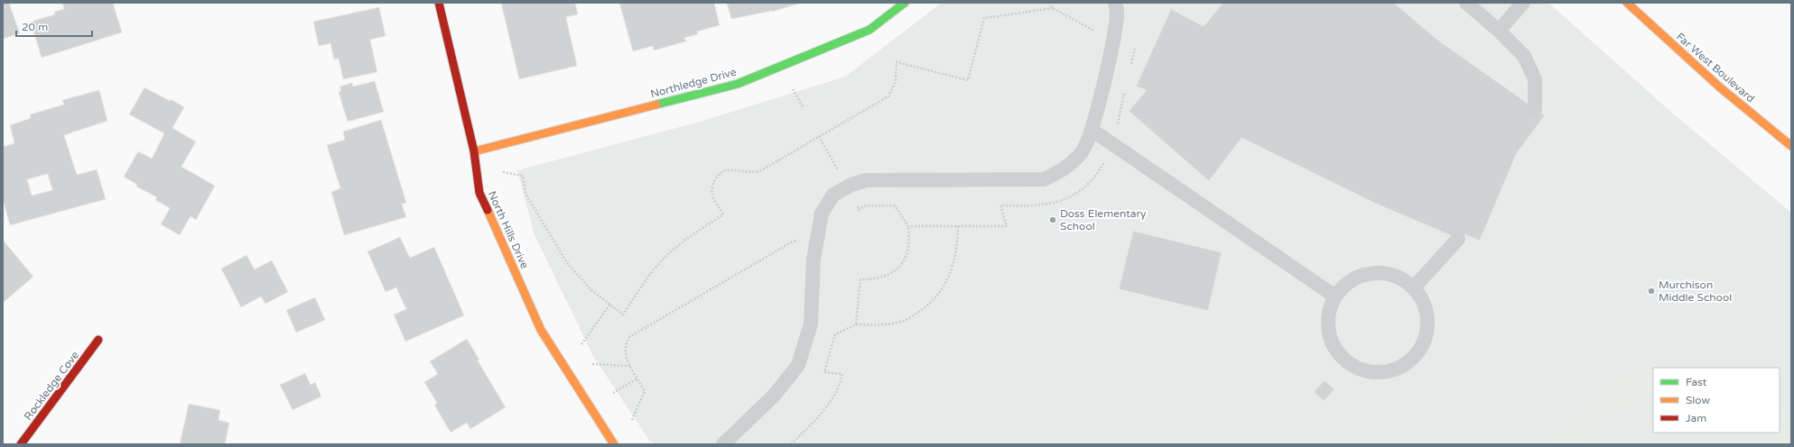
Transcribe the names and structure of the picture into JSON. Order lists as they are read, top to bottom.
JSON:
{
  "streets": {
    "street": [
      "Far West Boulevard",
      "Northledge Drive",
      "North Hills Drive",
      "Rockledge Cove"
    ]
  },
  "crossings": [
    ["Northledge Drive", "North Hills Drive"]
  ],
  "places": ["Doss Elementary School", "Murchison Middle School"],
  "legend": ["Fast", "Slow", "Jam"],
  "scale_bar": "20 m"
}
